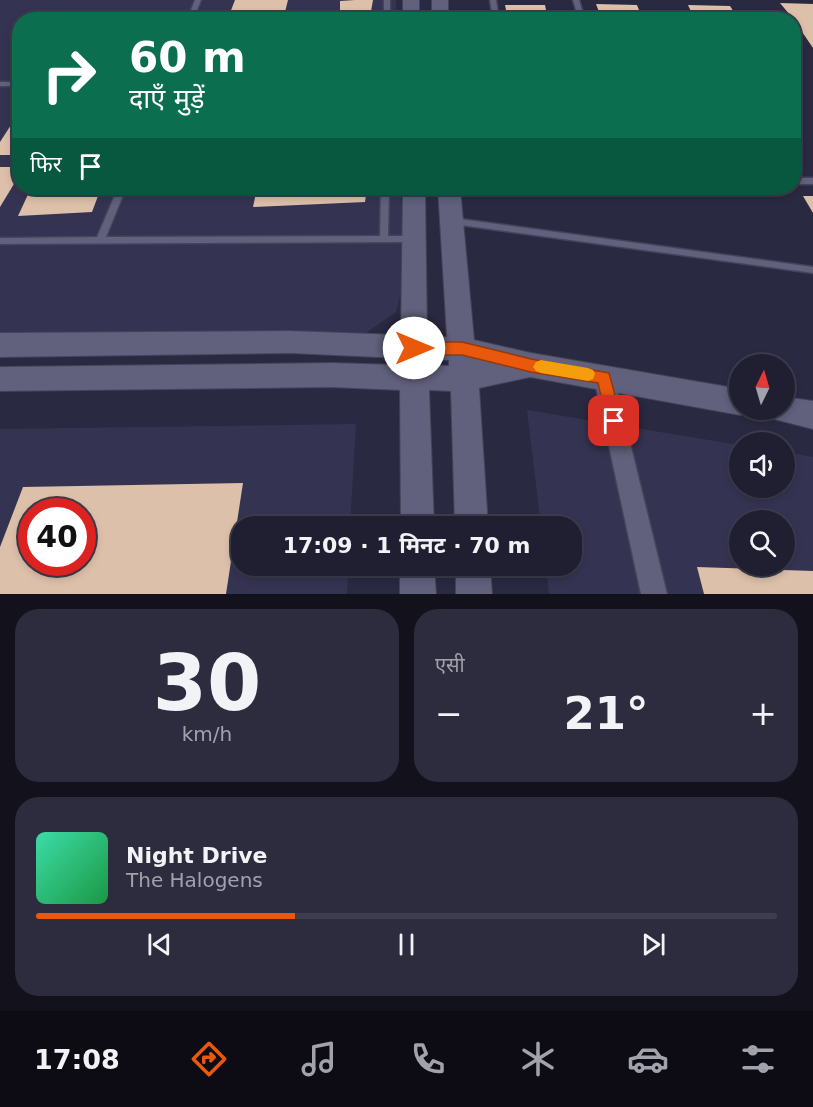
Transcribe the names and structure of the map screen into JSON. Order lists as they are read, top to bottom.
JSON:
{
  "north": "top",
  "page": {
    "turn": ["60 m", "दाएँ मुड़ें"],
    "then": "फिर",
    "limit": "40",
    "trip": "17:09 · 1 मिनट · 70 m",
    "tile": [
      ["30", "km/h"],
      "एसी"
    ],
    "heat": ["−", "21°", "+"],
    "song": ["Night Drive", "The Halogens"],
    "tabs": "17:08"
  }
}
